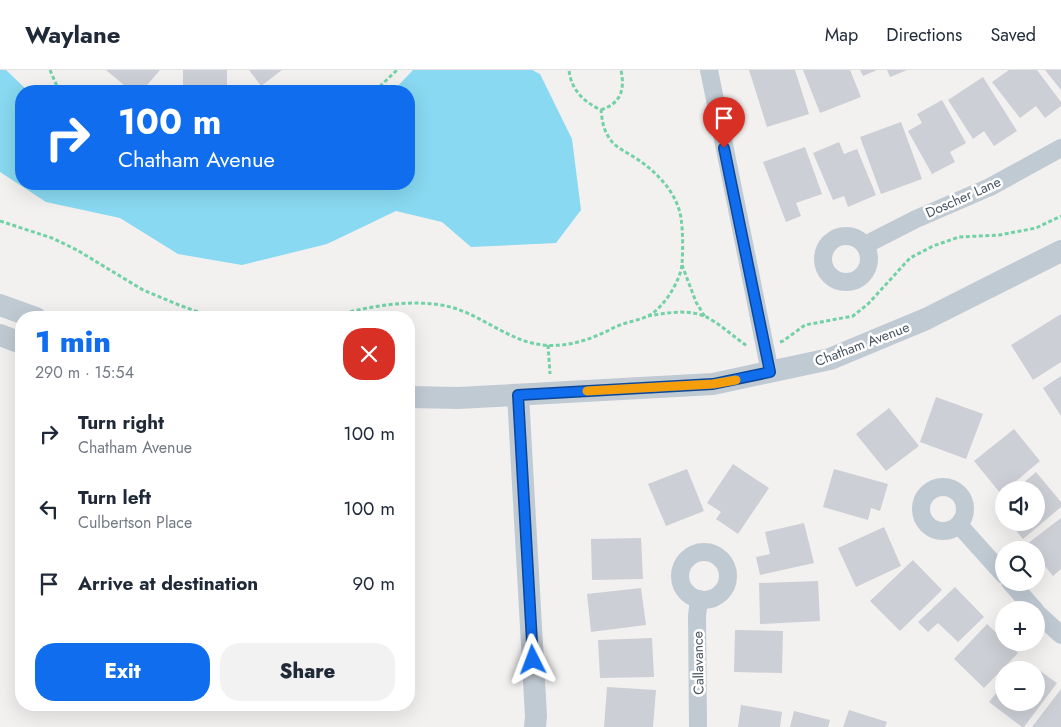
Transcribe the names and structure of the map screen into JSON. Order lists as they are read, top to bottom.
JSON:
{
  "streets": {
    "street": ["Doscher Lane", "Chatham Avenue", "Callavance"]
  },
  "page": {
    "header": "Waylane",
    "nav": ["Map", "Directions", "Saved"],
    "turn": ["100 m", "Chatham Avenue"],
    "heading": ["1 min", "290 m · 15:54"],
    "list": [
      {
        "name": "Turn right",
        "note": "Chatham Avenue",
        "value": "100 m"
      },
      {
        "name": "Turn left",
        "note": "Culbertson Place",
        "value": "100 m"
      },
      {
        "name": "Arrive at destination",
        "value": "90 m"
      }
    ],
    "map_buttons": ["+", "−"],
    "buttons": ["Exit", "Share"]
  }
}
